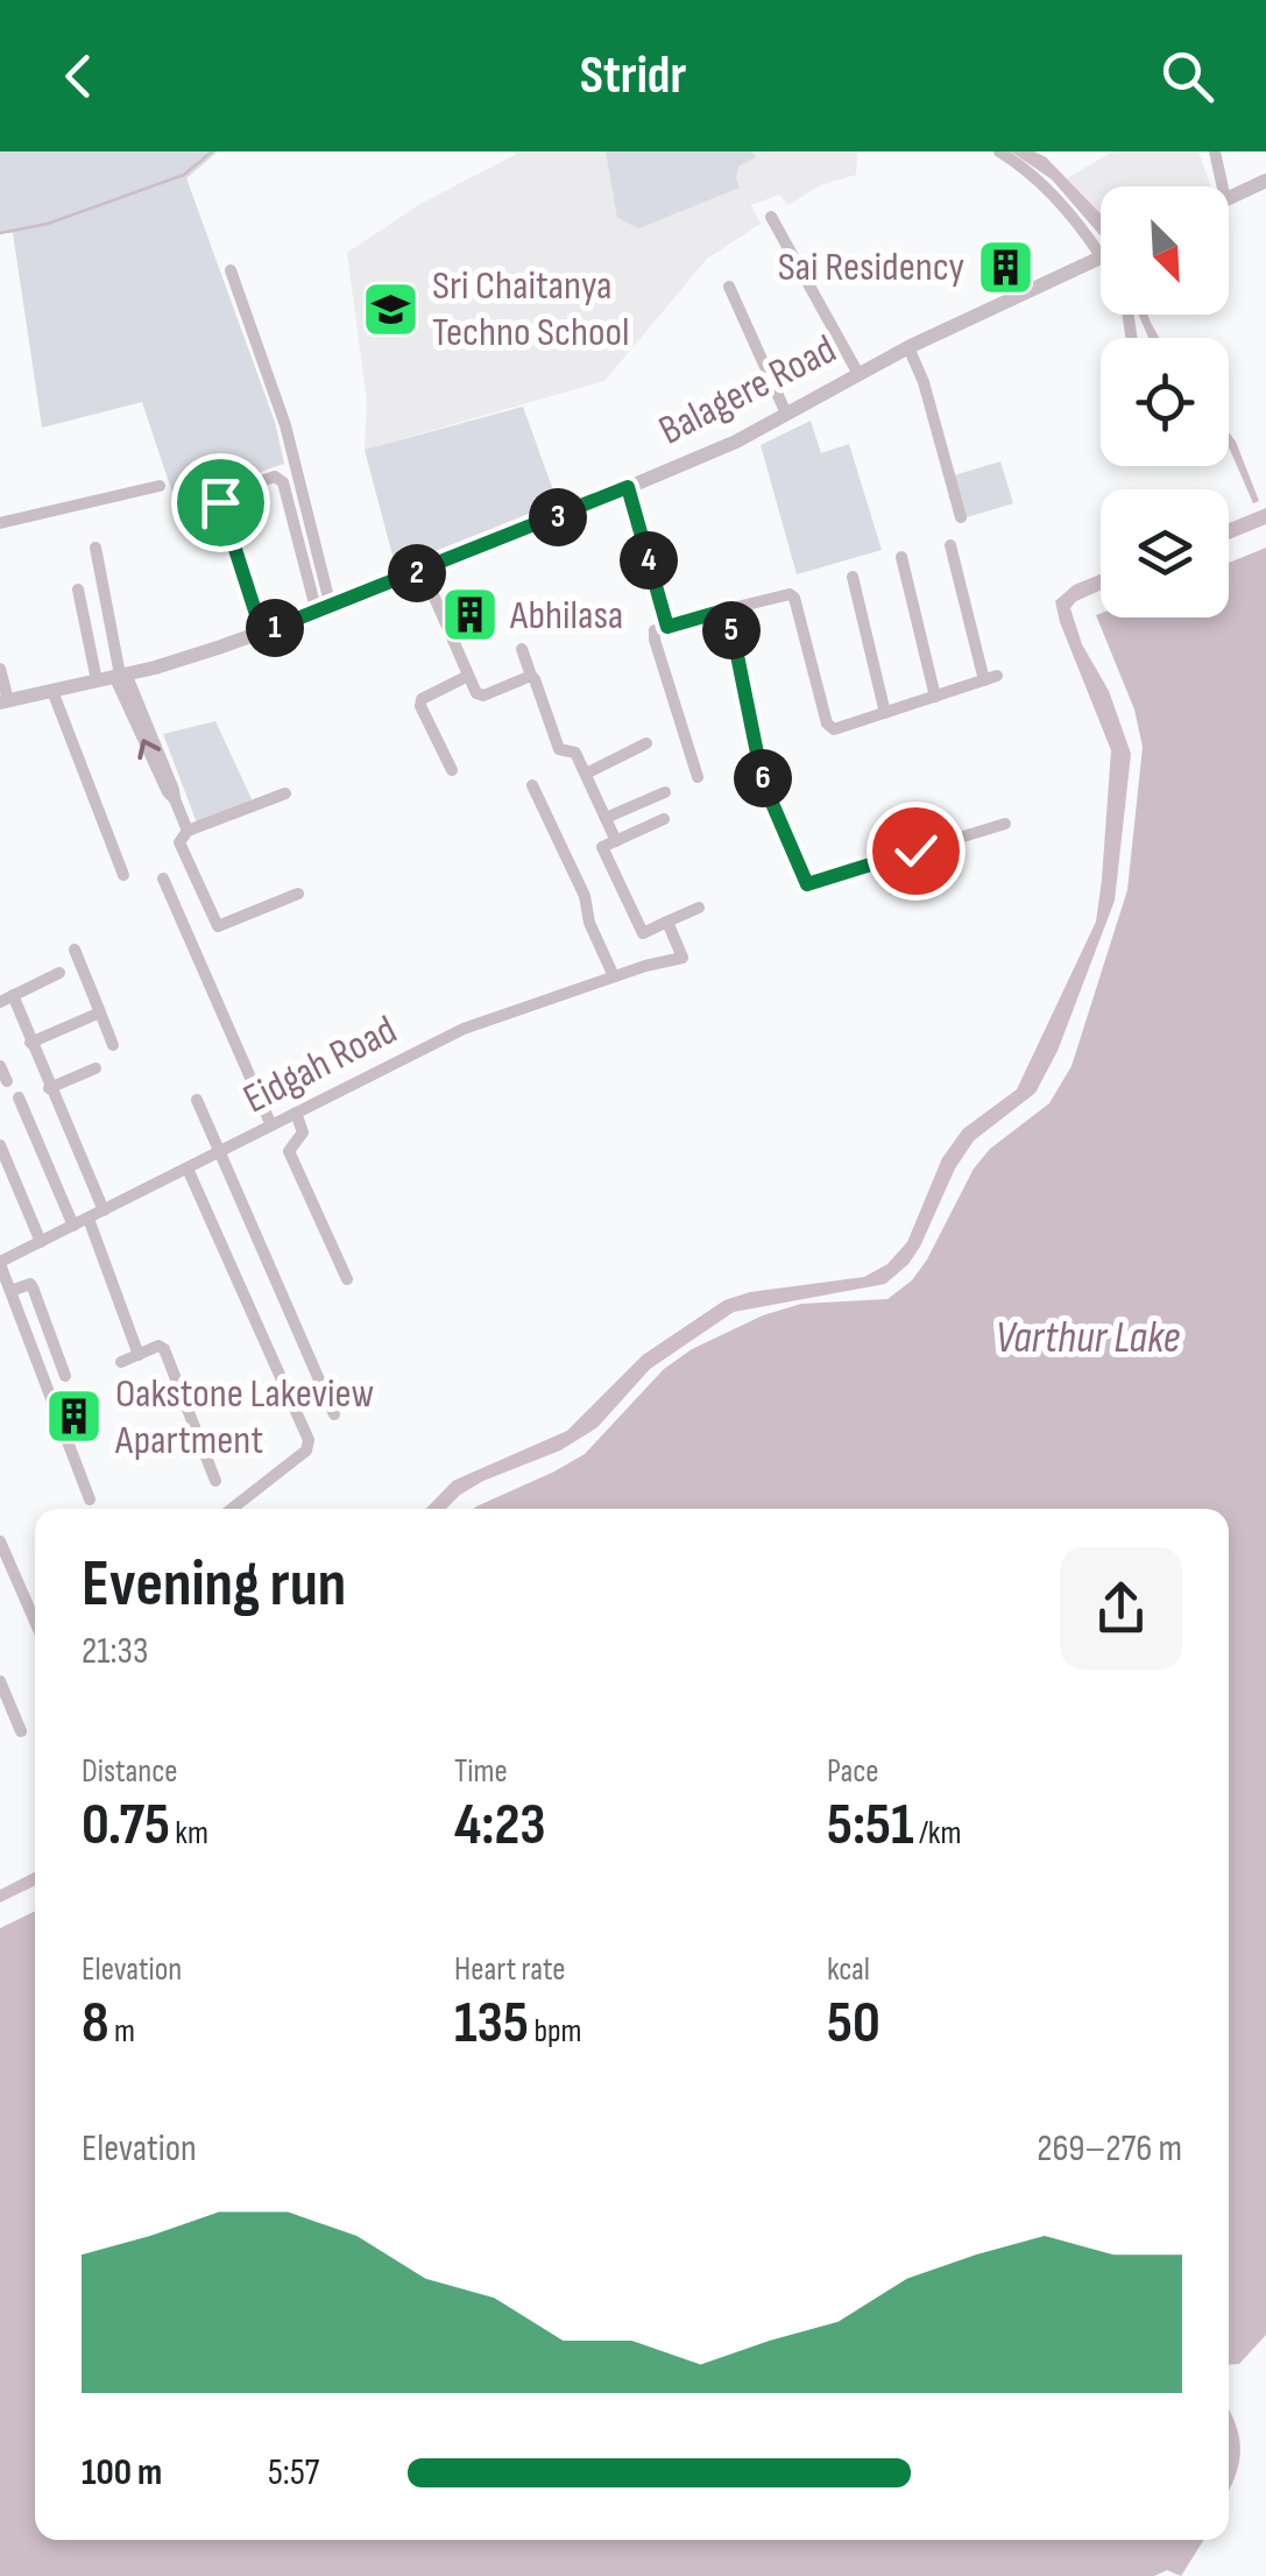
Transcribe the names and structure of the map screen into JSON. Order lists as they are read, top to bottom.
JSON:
{
  "streets": {
    "street": ["Balagere Road", "Eidgah Road"]
  },
  "water": ["Varthur Lake"],
  "places": {
    "building": ["Sai Residency", "Abhilasa", "Oakstone Lakeview Apartment"],
    "school or university": ["Sri Chaitanya Techno School"]
  },
  "north": "bottom right",
  "page": {
    "header": "Stridr",
    "pins": [
      "3",
      "4",
      "2",
      "1",
      "5",
      "6"
    ],
    "heading": ["Evening run", "21:33"],
    "stats": [
      ["Distance", "0.75 km"],
      ["Time", "4:23"],
      ["Pace", "5:51 /km"],
      ["Elevation", "8 m"],
      ["Heart rate", "135 bpm"],
      ["kcal", "50"]
    ],
    "chart": ["Elevation", "269–276 m"],
    "list": [
      {
        "name": "100 m",
        "note": "5:57"
      }
    ]
  }
}
